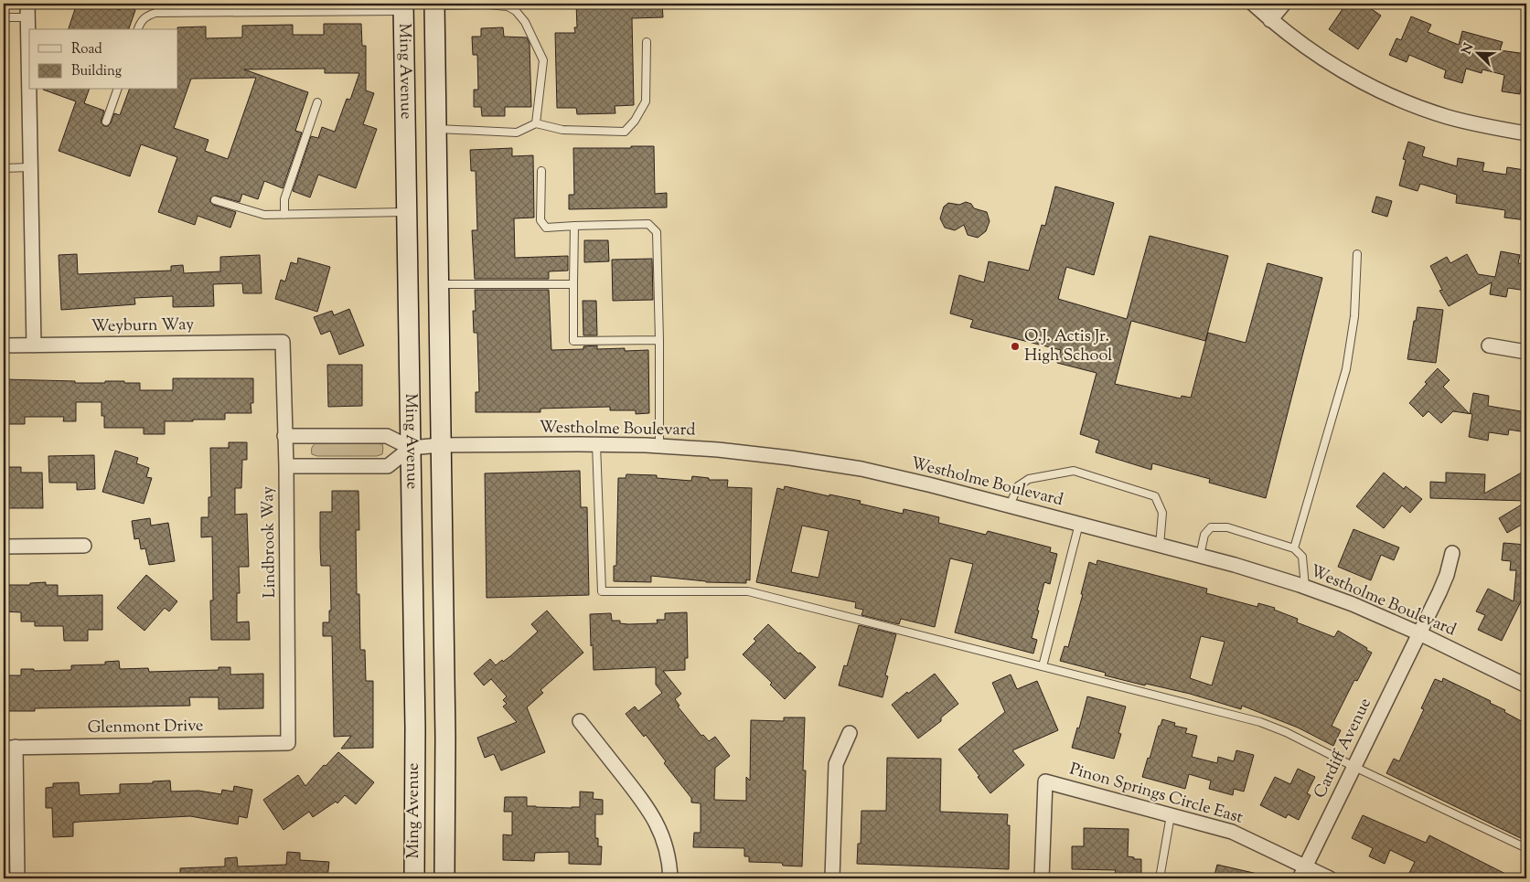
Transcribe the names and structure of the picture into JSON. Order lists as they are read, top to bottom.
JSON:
{
  "streets": {
    "main road": ["Ming Avenue"],
    "street": [
      "Weyburn Way",
      "Westholme Boulevard",
      "Lindbrook Way",
      "Glenmont Drive",
      "Cardiff Avenue",
      "Pinon Springs Circle East"
    ]
  },
  "crossings": [
    ["Ming Avenue", "Westholme Boulevard"],
    ["Weyburn Way", "Lindbrook Way"],
    ["Westholme Boulevard", "Cardiff Avenue"],
    ["Lindbrook Way", "Glenmont Drive"],
    ["Cardiff Avenue", "Pinon Springs Circle East"]
  ],
  "places": ["O.J. Actis Jr. High School"],
  "legend": ["Road", "Building"],
  "north": "top left"
}
